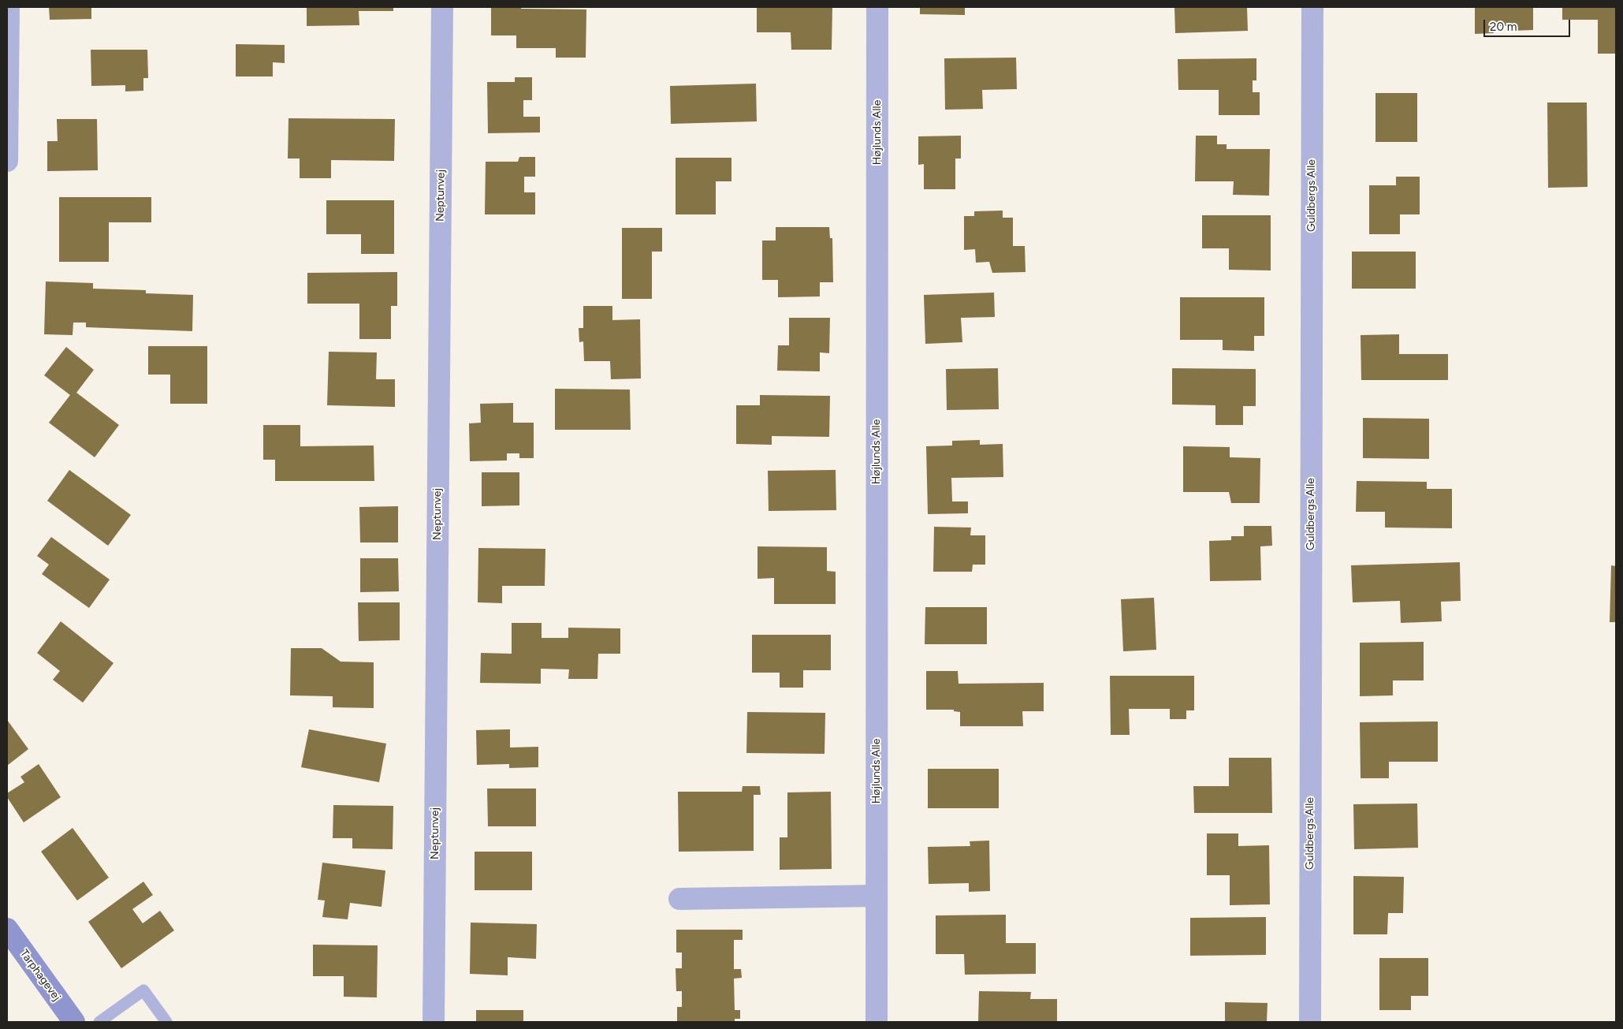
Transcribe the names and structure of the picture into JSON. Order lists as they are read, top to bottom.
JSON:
{
  "streets": {
    "main road": ["Tarphagevej"],
    "street": ["Højlunds Alle", "Neptunvej", "Guldbergs Alle"]
  },
  "scale_bar": "20 m"
}
